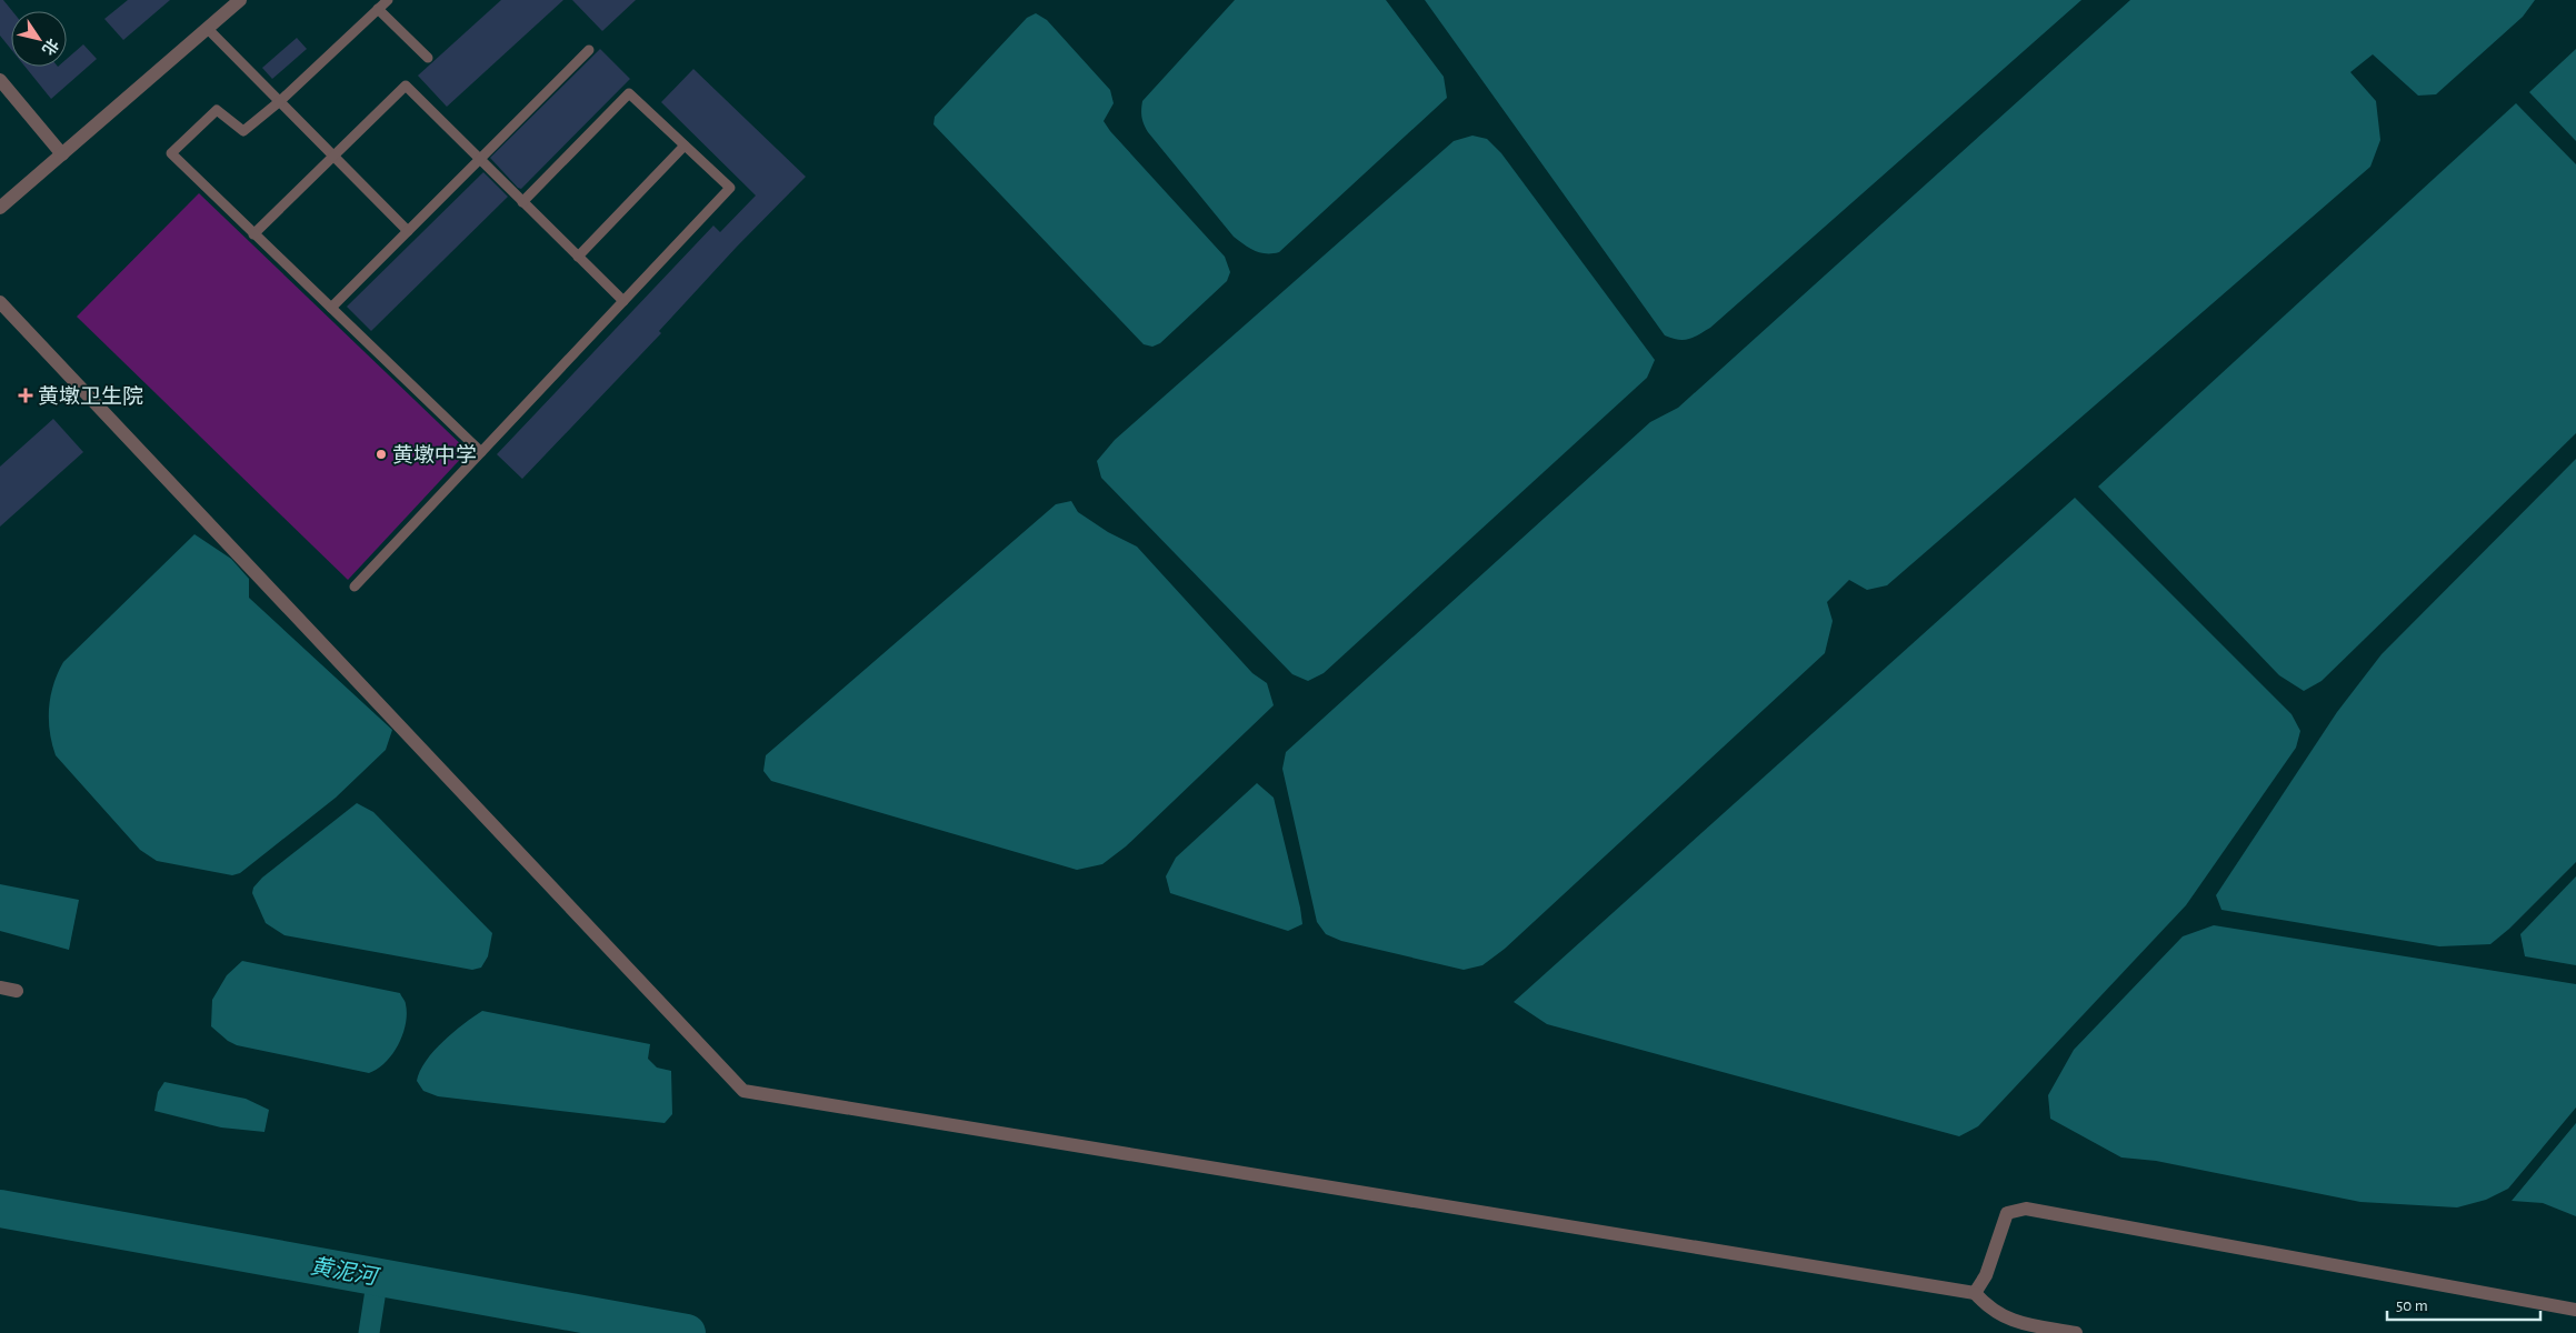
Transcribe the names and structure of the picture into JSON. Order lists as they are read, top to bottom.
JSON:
{
  "water": ["黄泥河"],
  "places": {
    "health": ["黄墩卫生院"],
    "other": ["黄墩中学"]
  },
  "scale_bar": "50 m",
  "north": "bottom right"
}
